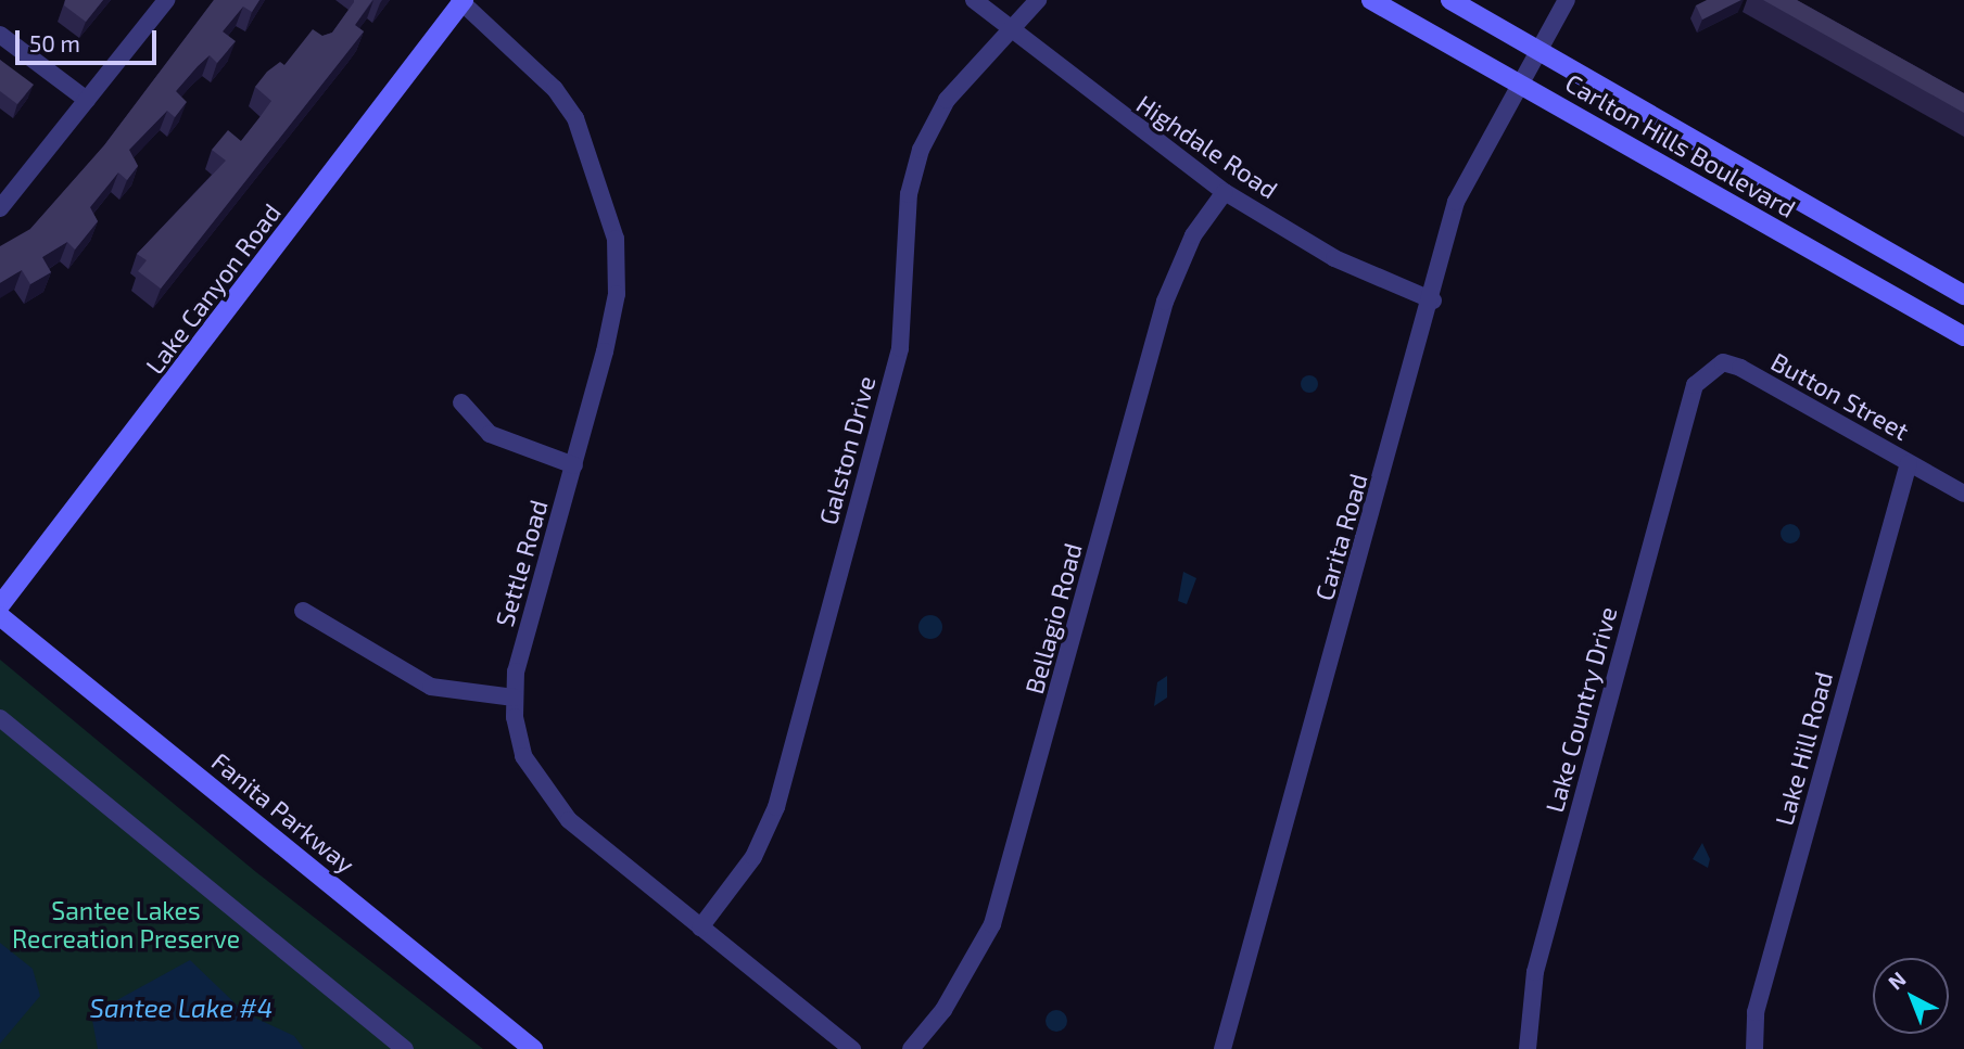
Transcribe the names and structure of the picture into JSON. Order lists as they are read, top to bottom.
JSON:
{
  "streets": {
    "street": [
      "Carlton Hills Boulevard",
      "Highdale Road",
      "Lake Canyon Road",
      "Button Street",
      "Galston Drive",
      "Carita Road",
      "Settle Road",
      "Bellagio Road",
      "Lake Country Drive",
      "Lake Hill Road",
      "Fanita Parkway"
    ]
  },
  "crossings": [
    ["Carlton Hills Boulevard", "Carita Road"],
    ["Highdale Road", "Galston Drive"],
    ["Highdale Road", "Carita Road"],
    ["Highdale Road", "Bellagio Road"],
    ["Lake Canyon Road", "Settle Road"],
    ["Button Street", "Lake Country Drive"],
    ["Button Street", "Lake Hill Road"],
    ["Galston Drive", "Settle Road"]
  ],
  "water": ["Santee Lake #4"],
  "parks": ["Santee Lakes Recreation Preserve"],
  "scale_bar": "50 m",
  "north": "top left"
}
